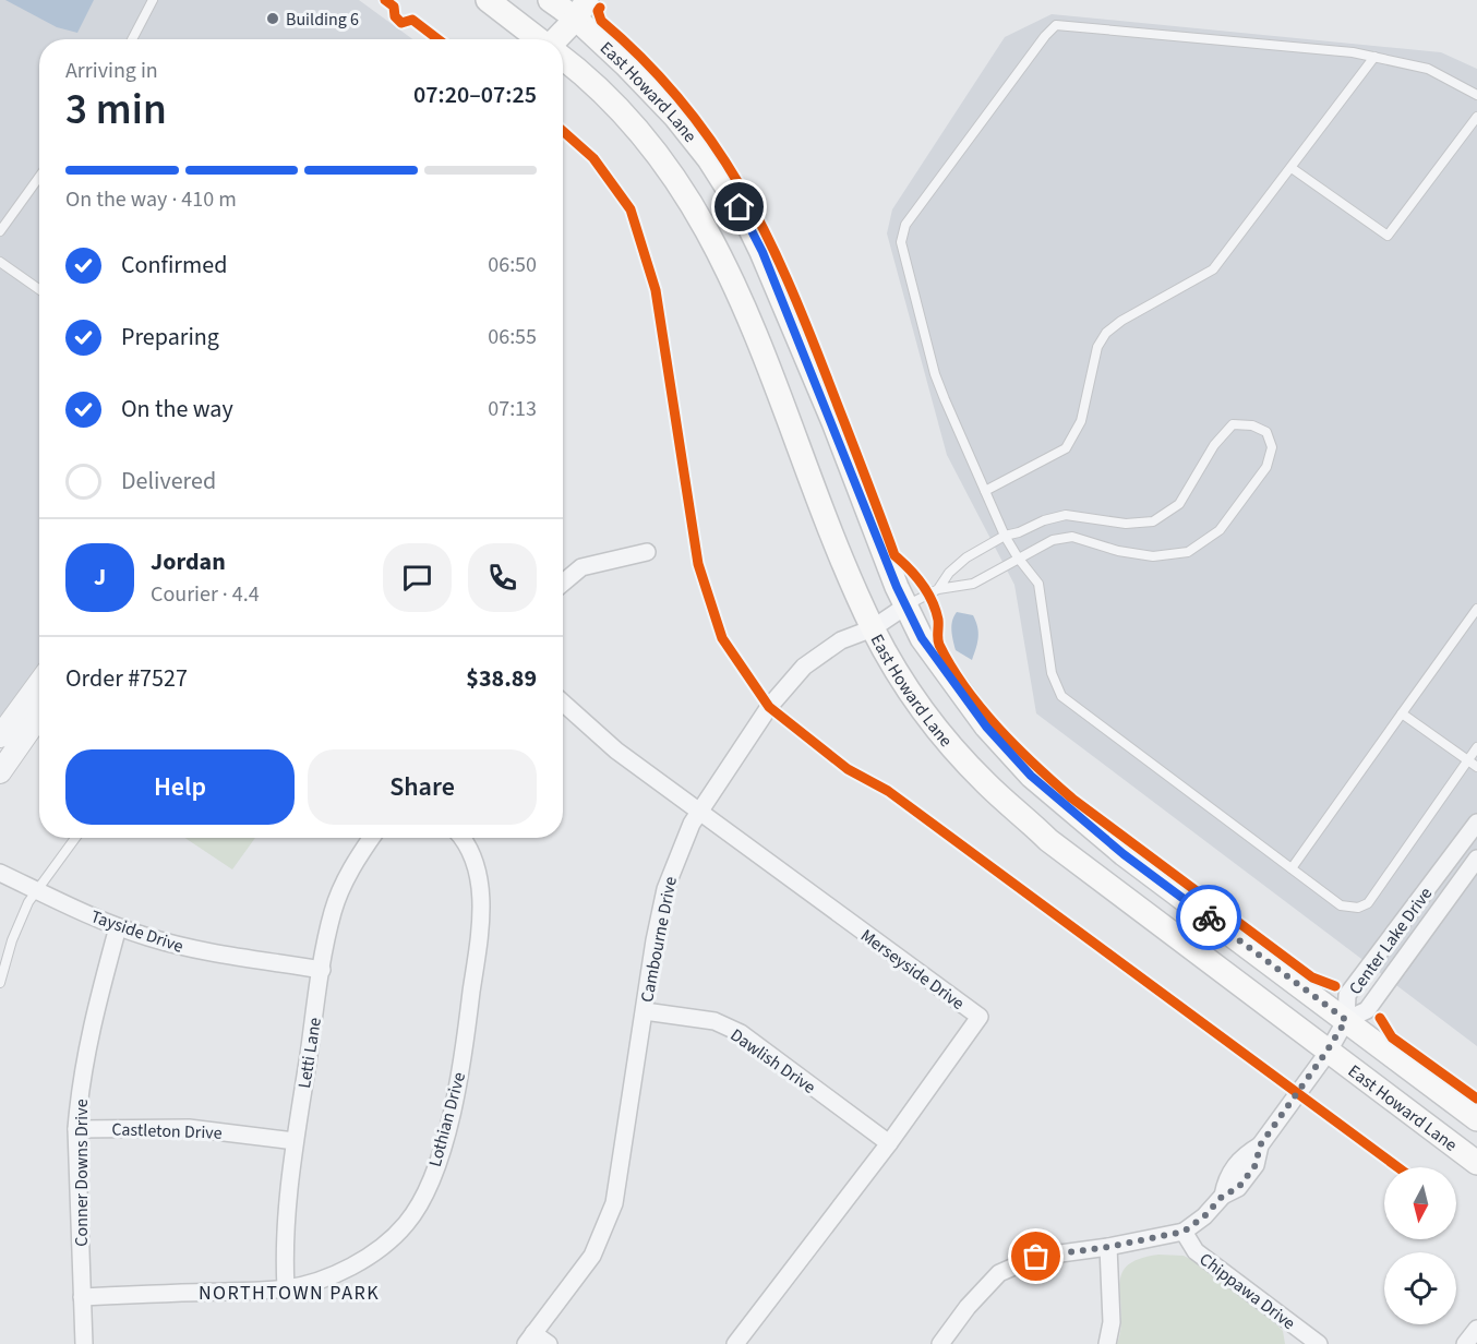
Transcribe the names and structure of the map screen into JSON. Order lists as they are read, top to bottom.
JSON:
{
  "streets": {
    "main road": ["East Howard Lane"],
    "street": [
      "Tayside Drive",
      "Cambourne Drive",
      "Center Lake Drive",
      "Merseyside Drive",
      "Letti Lane",
      "Dawlish Drive",
      "Lothian Drive",
      "Castleton Drive",
      "Conner Downs Drive",
      "Chippawa Drive"
    ]
  },
  "crossings": [
    ["East Howard Lane", "Cambourne Drive"],
    ["East Howard Lane", "Center Lake Drive"],
    ["Tayside Drive", "Letti Lane"],
    ["Tayside Drive", "Conner Downs Drive"],
    ["Cambourne Drive", "Merseyside Drive"],
    ["Cambourne Drive", "Dawlish Drive"],
    ["Merseyside Drive", "Dawlish Drive"],
    ["Letti Lane", "Lothian Drive"],
    ["Letti Lane", "Castleton Drive"],
    ["Lothian Drive", "Conner Downs Drive"],
    ["Castleton Drive", "Conner Downs Drive"]
  ],
  "districts": ["NORTHTOWN PARK"],
  "places": ["Building 6"],
  "north": "bottom",
  "page": {
    "heading": ["3 min", "Arriving in", "07:20–07:25"],
    "panel": [
      "Jordan",
      "Courier · 4.4",
      "Order #7527",
      "$38.89"
    ],
    "bar": "On the way · 410 m",
    "list": [
      ["Confirmed", "06:50"],
      ["Preparing", "06:55"],
      ["On the way", "07:13"],
      "Delivered"
    ],
    "round": "J",
    "buttons": ["Help", "Share"]
  }
}
